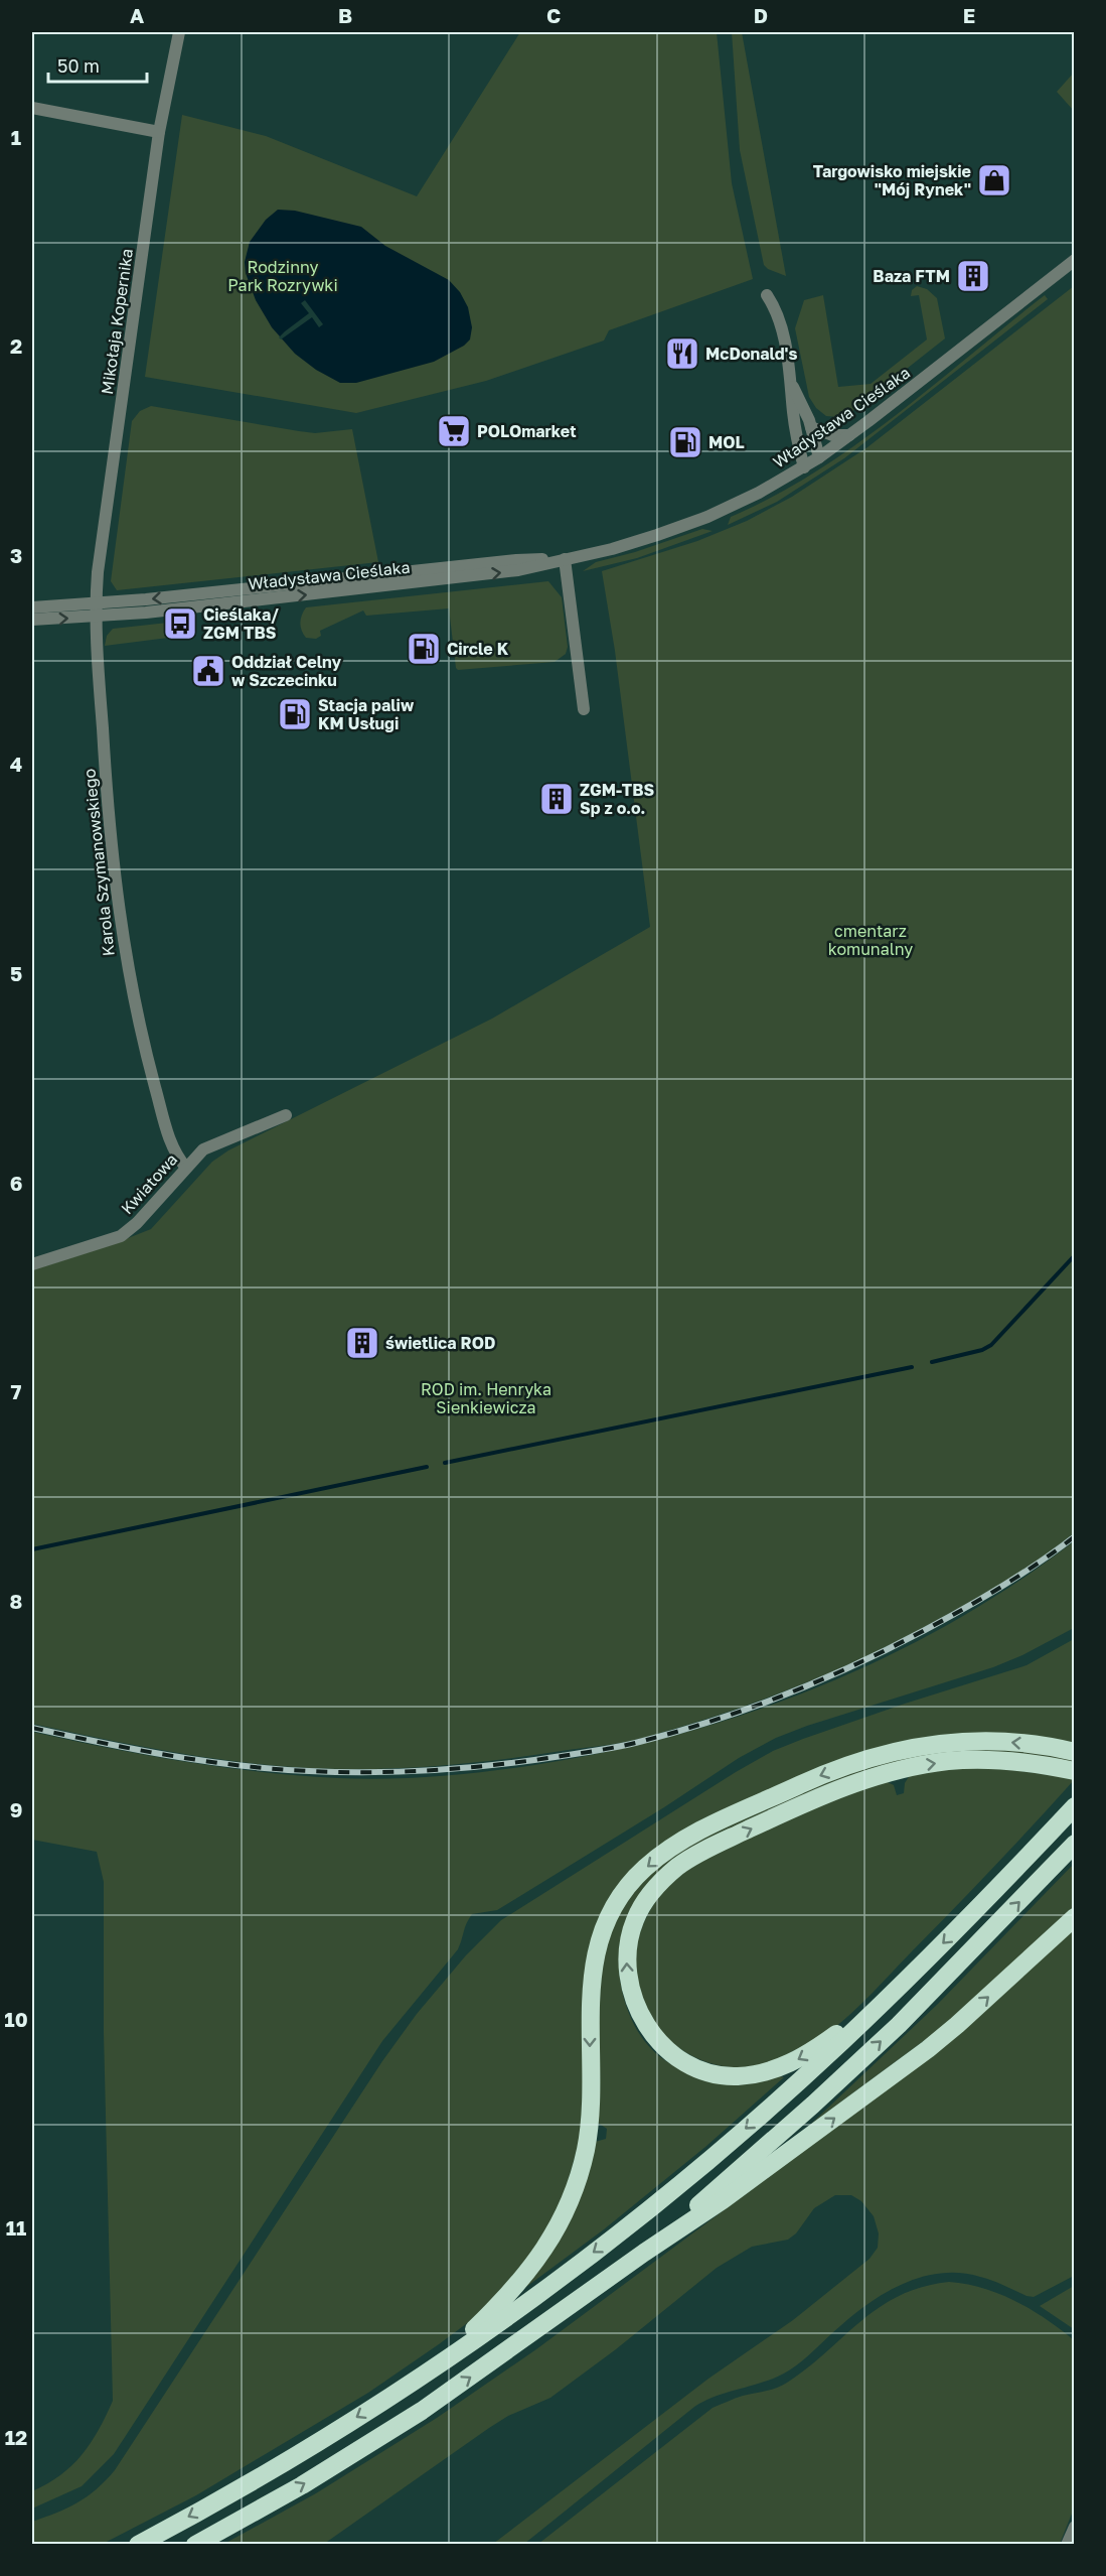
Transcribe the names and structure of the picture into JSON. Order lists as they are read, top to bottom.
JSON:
{
  "streets": {
    "street": [
      "Mikołaja Kopernika",
      "Władysława Cieślaka",
      "Karola Szymanowskiego",
      "Kwiatowa"
    ]
  },
  "crossings": [
    ["Mikołaja Kopernika", "Władysława Cieślaka"],
    ["Mikołaja Kopernika", "Karola Szymanowskiego"],
    ["Władysława Cieślaka", "Karola Szymanowskiego"],
    ["Karola Szymanowskiego", "Kwiatowa"]
  ],
  "parks": ["Rodzinny Park Rozrywki", "cmentarz komunalny", "ROD im. Henryka Sienkiewicza"],
  "places": {
    "shop": ["Targowisko miejskie \"Mój Rynek\""],
    "building": ["Baza FTM", "ZGM-TBS Sp z o.o.", "świetlica ROD"],
    "restaurant": ["McDonald's"],
    "supermarket": ["POLOmarket"],
    "fuel station": ["MOL", "Circle K", "Stacja paliw KM Usługi"],
    "bus stop": ["Cieślaka/ ZGM TBS"],
    "public building": ["Oddział Celny w Szczecinku"]
  },
  "scale_bar": "50 m",
  "grid": {
    "columns": [
      "A",
      "B",
      "C",
      "D",
      "E"
    ],
    "rows": [
      "1",
      "2",
      "3",
      "4",
      "5",
      "6",
      "7",
      "8",
      "9",
      "10",
      "11",
      "12"
    ]
  }
}
